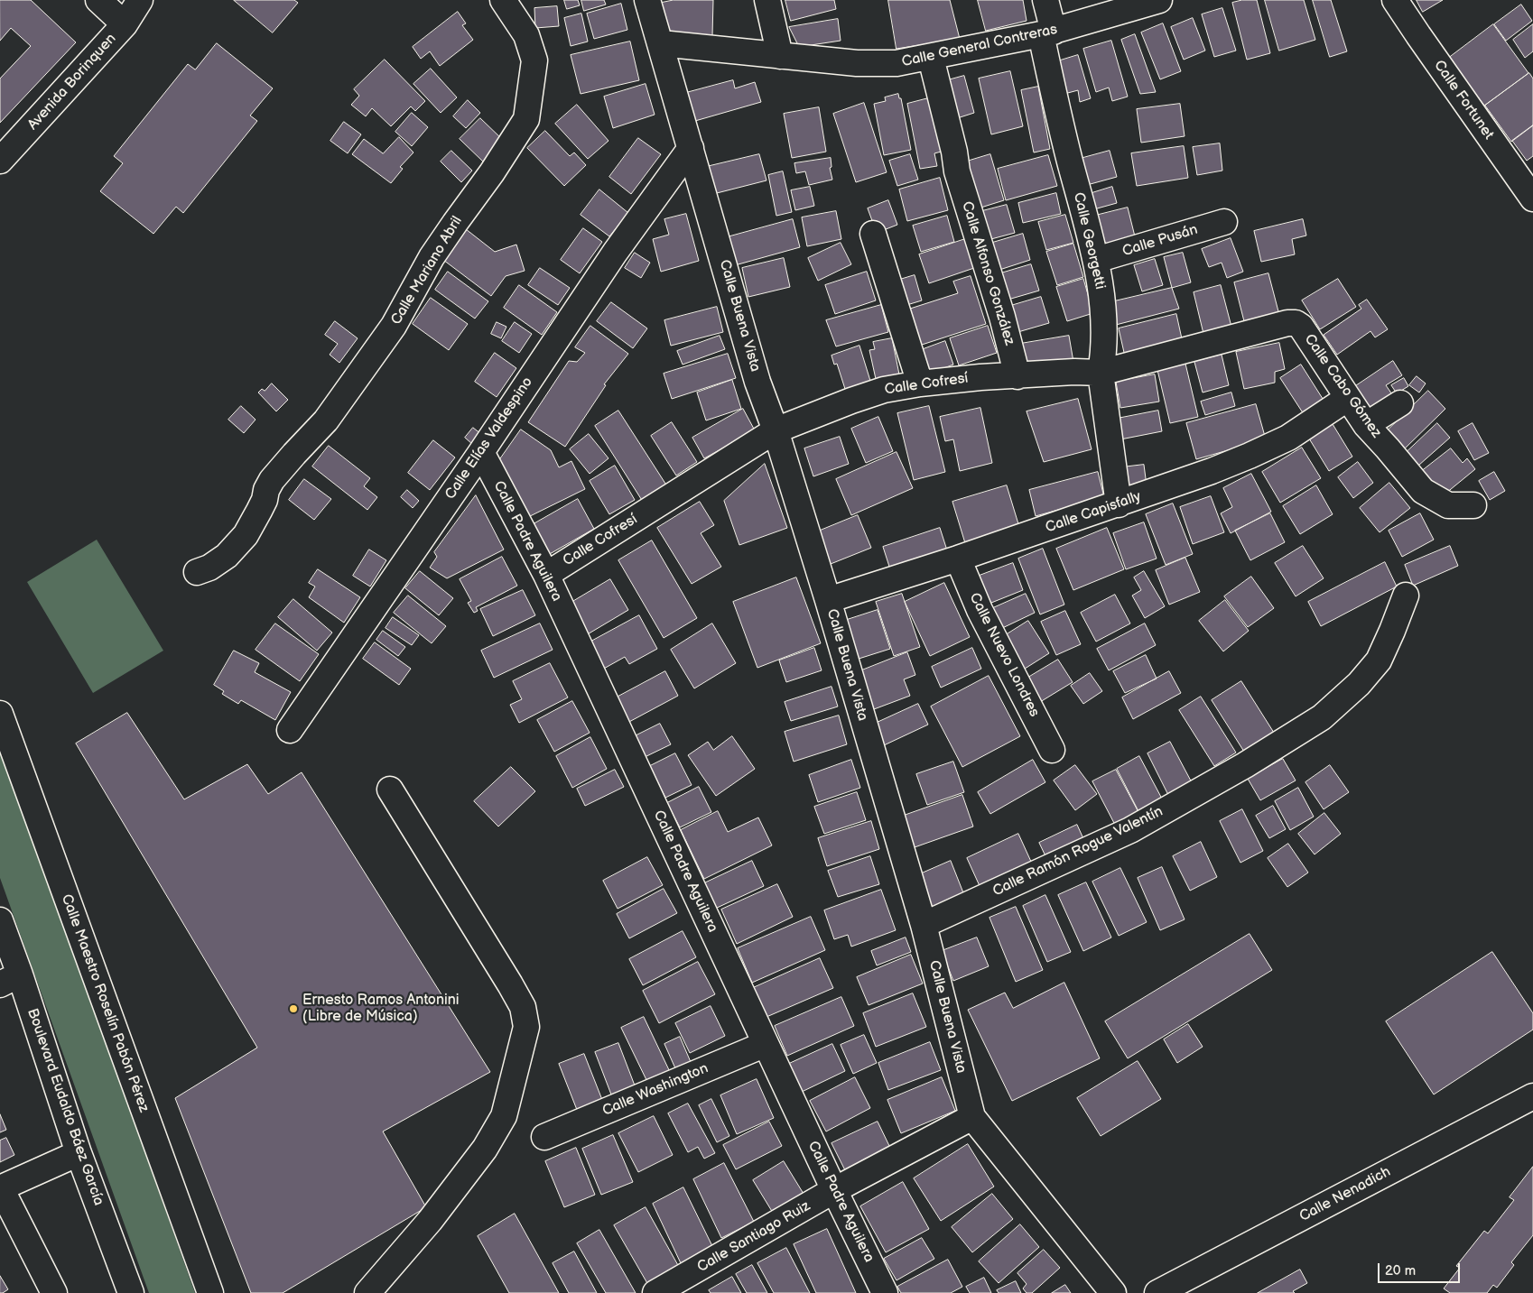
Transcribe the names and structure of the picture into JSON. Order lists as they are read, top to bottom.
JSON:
{
  "streets": {
    "street": [
      "Calle General Contreras",
      "Avenida Borinquen",
      "Calle Fortunet",
      "Calle Georgetti",
      "Calle Pusán",
      "Calle Mariano Abril",
      "Calle Alfonso González",
      "Calle Buena Vista",
      "Calle Cofresí",
      "Calle Cabo Gómez",
      "Calle Elías Valdespino",
      "Calle Capisfally",
      "Calle Padre Aguilera",
      "Calle Nuevo Londres",
      "Calle Ramón Rogue Valentín",
      "Calle Maestro Roselín Pabón Pérez",
      "Calle Washington",
      "Boulevard Eudaldo Báez García",
      "Calle Nenadich",
      "Calle Santiago Ruiz"
    ]
  },
  "crossings": [
    ["Calle General Contreras", "Calle Georgetti"],
    ["Calle General Contreras", "Calle Alfonso González"],
    ["Calle General Contreras", "Calle Buena Vista"],
    ["Calle Georgetti", "Calle Pusán"],
    ["Calle Georgetti", "Calle Cofresí"],
    ["Calle Georgetti", "Calle Capisfally"],
    ["Calle Alfonso González", "Calle Cofresí"],
    ["Calle Buena Vista", "Calle Cofresí"],
    ["Calle Buena Vista", "Calle Elías Valdespino"],
    ["Calle Buena Vista", "Calle Capisfally"],
    ["Calle Buena Vista", "Calle Ramón Rogue Valentín"],
    ["Calle Buena Vista", "Calle Santiago Ruiz"],
    ["Calle Cofresí", "Calle Cabo Gómez"],
    ["Calle Cofresí", "Calle Padre Aguilera"],
    ["Calle Cabo Gómez", "Calle Capisfally"],
    ["Calle Elías Valdespino", "Calle Padre Aguilera"],
    ["Calle Capisfally", "Calle Nuevo Londres"],
    ["Calle Padre Aguilera", "Calle Washington"],
    ["Calle Padre Aguilera", "Calle Santiago Ruiz"]
  ],
  "places": ["Ernesto Ramos Antonini (Libre de Música)"],
  "scale_bar": "20 m"
}
